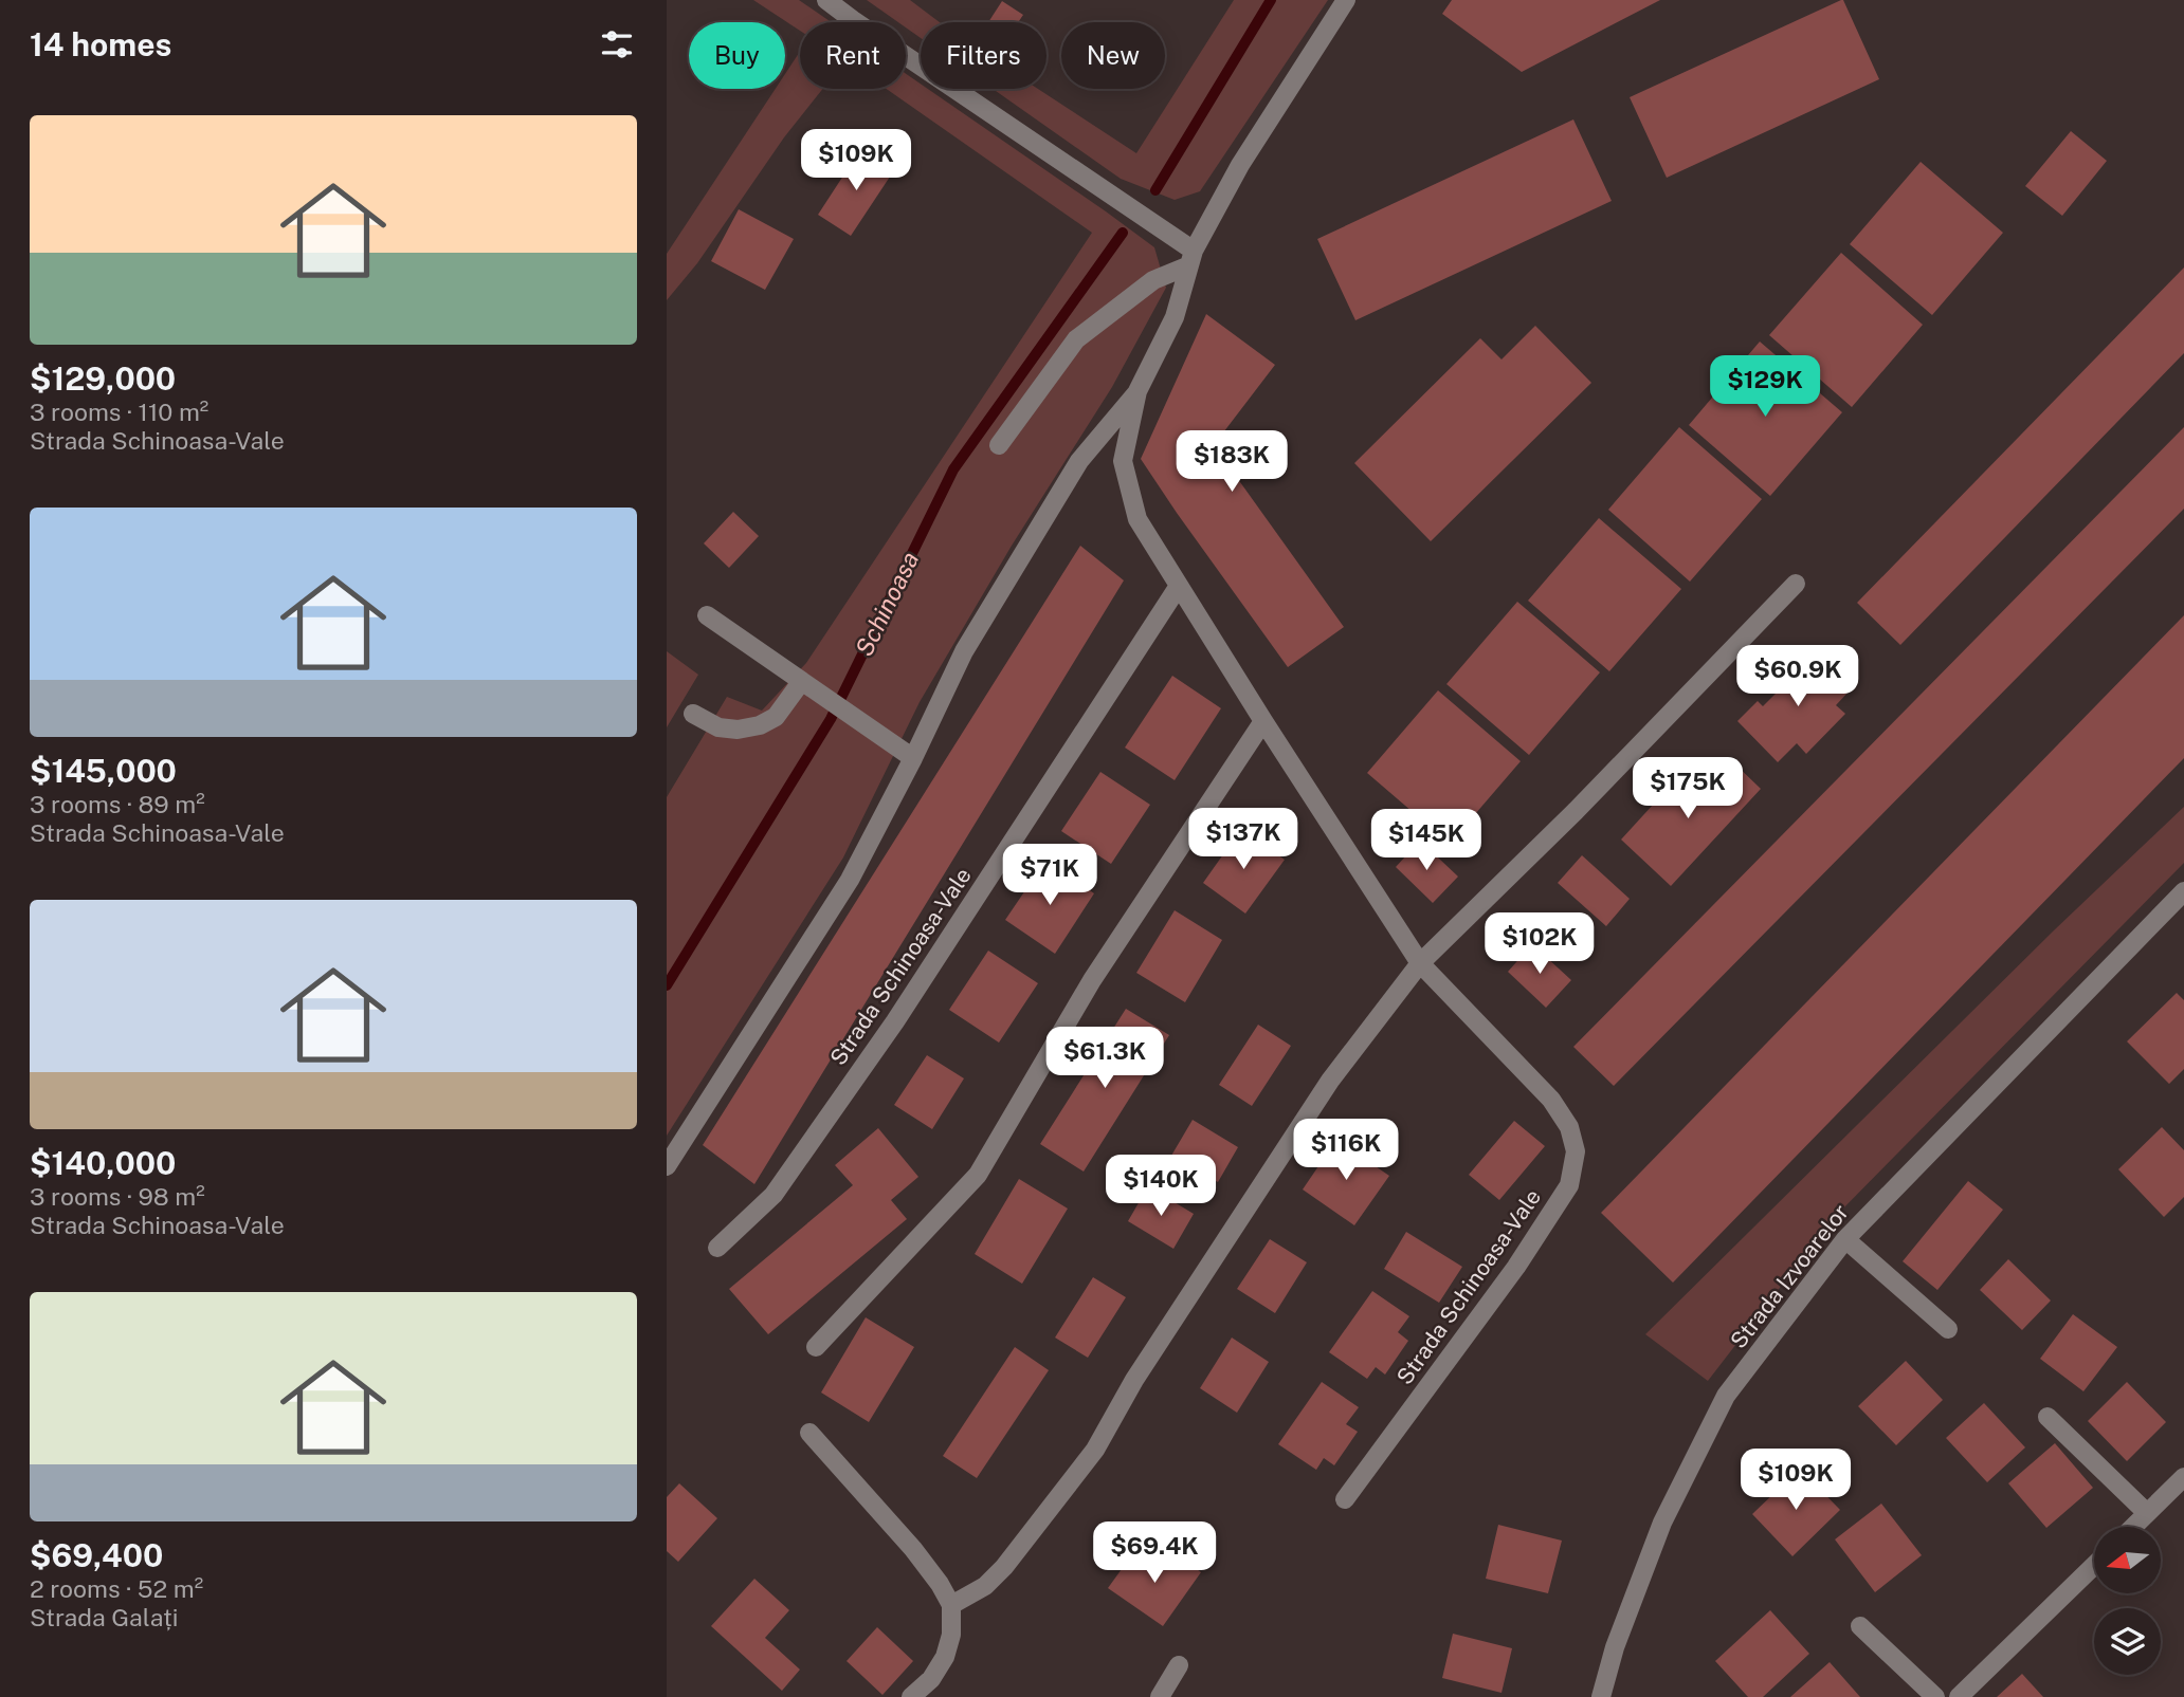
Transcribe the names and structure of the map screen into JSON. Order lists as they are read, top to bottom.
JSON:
{
  "streets": {
    "street": ["Strada Schinoasa-Vale", "Strada Izvoarelor"]
  },
  "water": ["Schinoasa"],
  "north": "left",
  "page": {
    "heading": "14 homes",
    "chip": [
      "Buy",
      "Rent",
      "Filters",
      "New"
    ],
    "list": [
      {
        "name": "$129,000",
        "note": "3 rooms · 110 m² · Strada Schinoasa-Vale"
      },
      {
        "name": "$145,000",
        "note": "3 rooms · 89 m² · Strada Schinoasa-Vale"
      },
      {
        "name": "$140,000",
        "note": "3 rooms · 98 m² · Strada Schinoasa-Vale"
      },
      {
        "name": "$69,400",
        "note": "2 rooms · 52 m² · Strada Galați"
      }
    ],
    "price": [
      "$109K",
      "$129K",
      "$183K",
      "$60.9K",
      "$175K",
      "$137K",
      "$145K",
      "$71K",
      "$102K",
      "$61.3K",
      "$116K",
      "$140K",
      "$109K",
      "$69.4K"
    ]
  }
}
